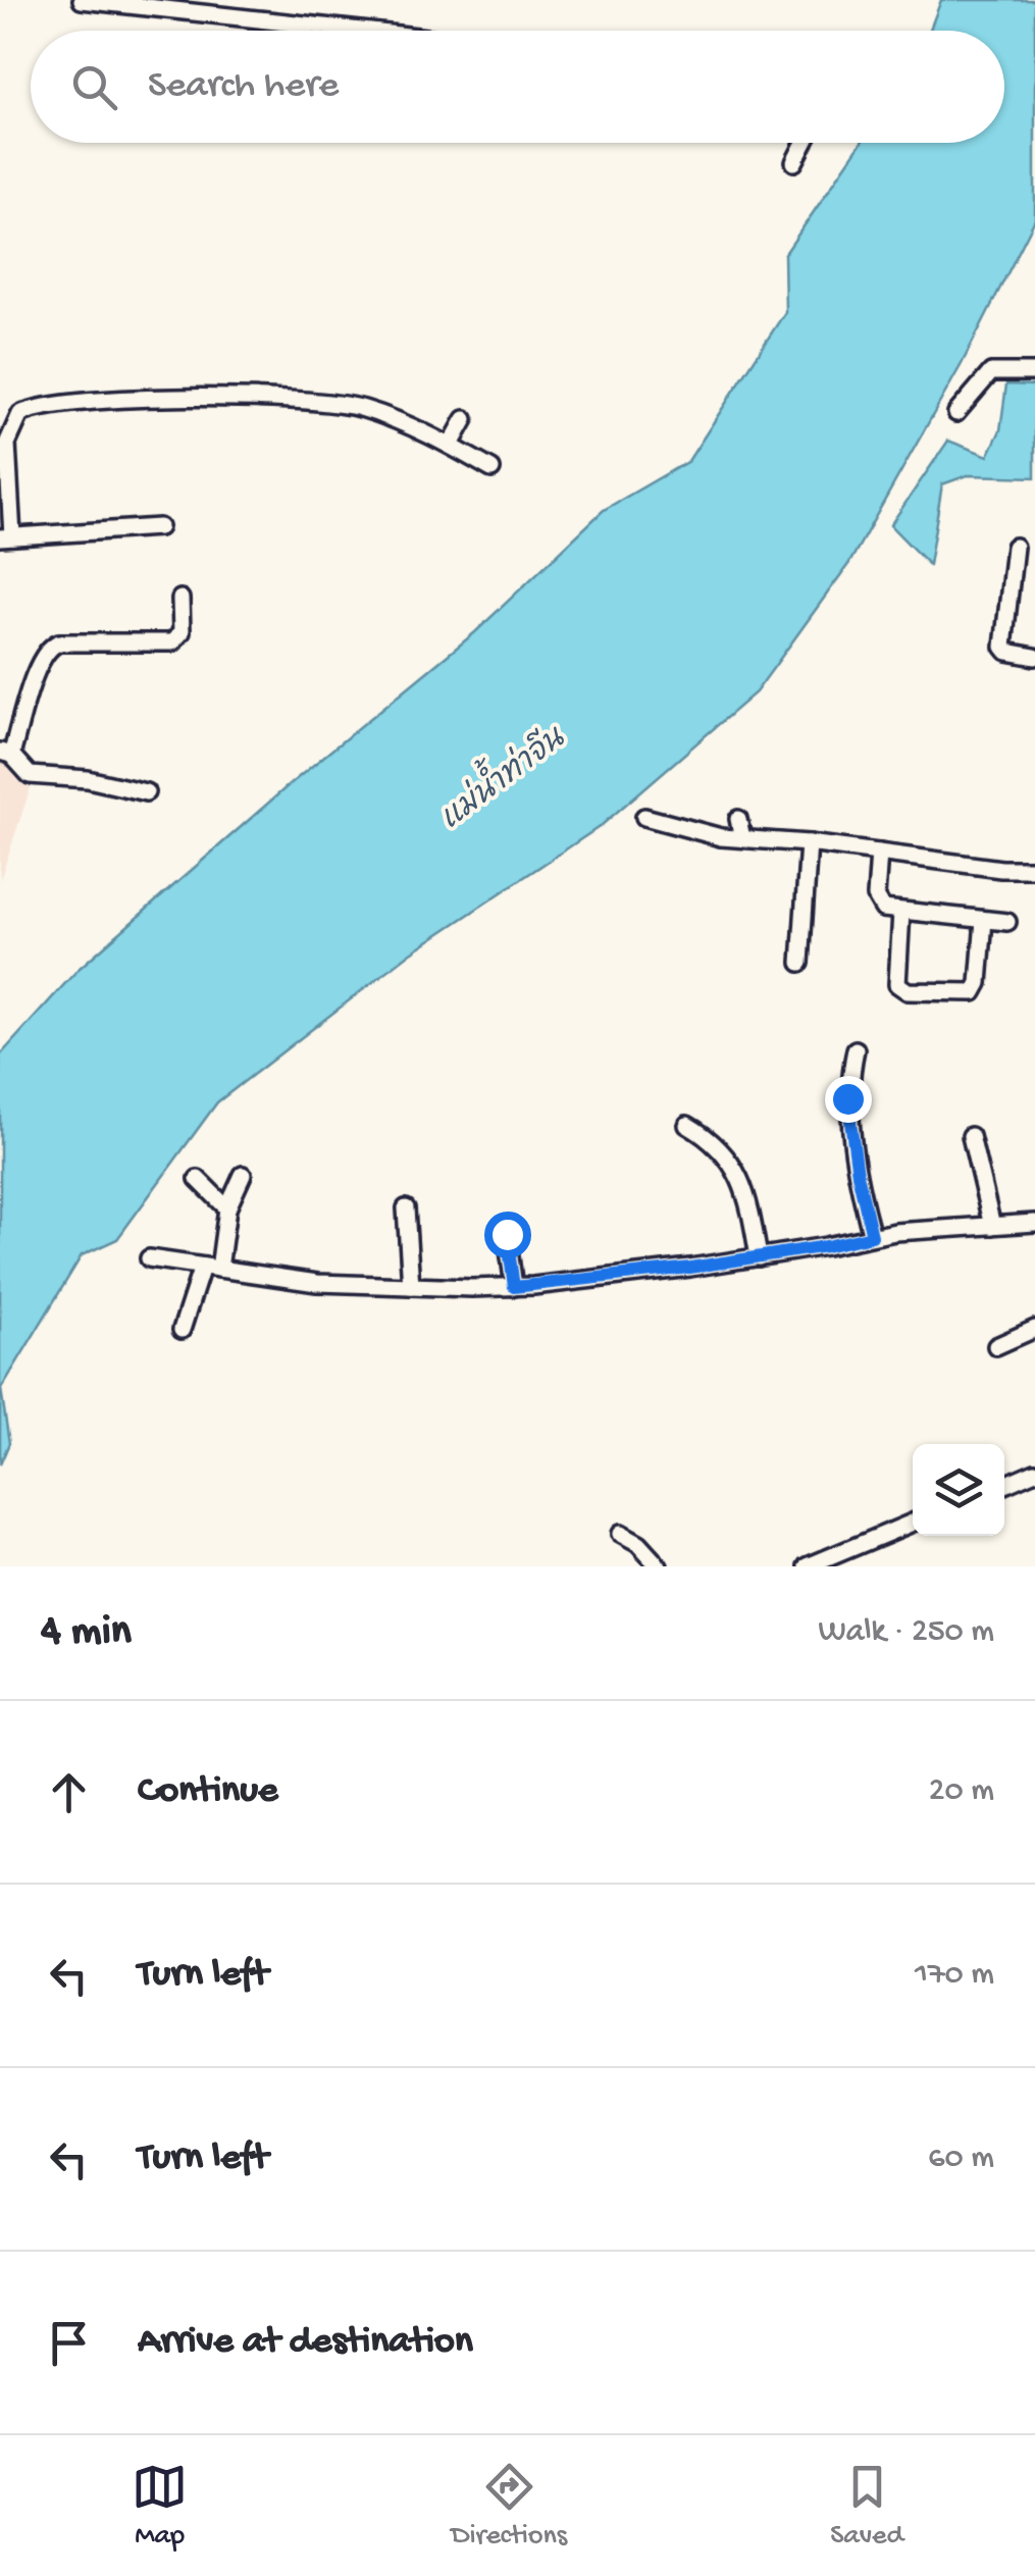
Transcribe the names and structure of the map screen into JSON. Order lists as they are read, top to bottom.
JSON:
{
  "water": ["แม่น้ำท่าจีน"],
  "page": {
    "search": "Search here",
    "heading": ["4 min", "Walk · 250 m"],
    "list": [
      ["Continue", "20 m"],
      ["Turn left", "170 m"],
      ["Turn left", "60 m"],
      "Arrive at destination"
    ],
    "nav": ["Map", "Directions", "Saved"]
  }
}
